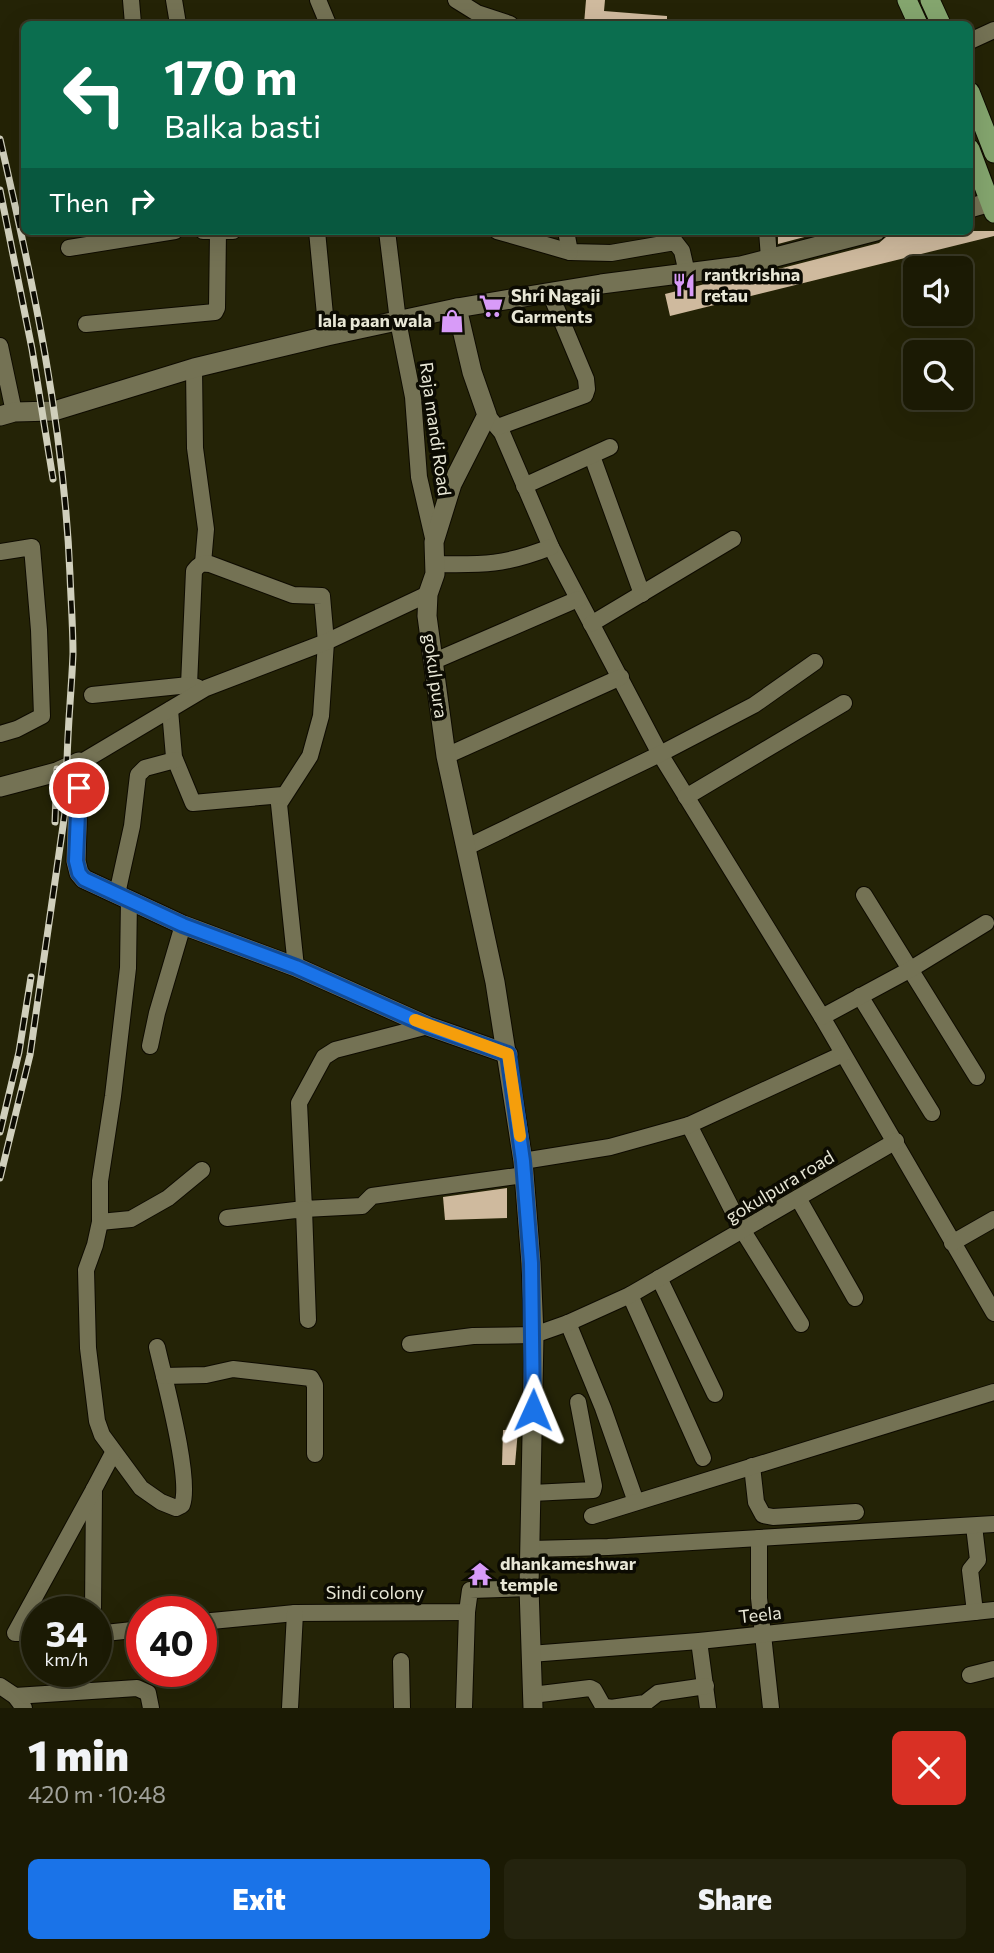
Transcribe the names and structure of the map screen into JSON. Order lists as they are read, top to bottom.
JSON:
{
  "streets": {
    "street": [
      "Raja mandi Road",
      "gokul pura",
      "gokulpura road",
      "Sindi colony",
      "Teela"
    ]
  },
  "crossings": [
    ["Raja mandi Road", "gokul pura"],
    ["gokul pura", "gokulpura road"],
    ["gokul pura", "Teela"]
  ],
  "places": {
    "restaurant": ["rantkrishna retau"],
    "supermarket": ["Shri Nagaji Garments"],
    "shop": ["lala paan wala"],
    "temple": ["dhankameshwar temple"]
  },
  "page": {
    "turn": ["170 m", "Balka basti"],
    "then": "Then",
    "speed": "34 km/h",
    "limit": "40",
    "heading": ["1 min", "420 m · 10:48"],
    "buttons": ["Exit", "Share"]
  }
}
